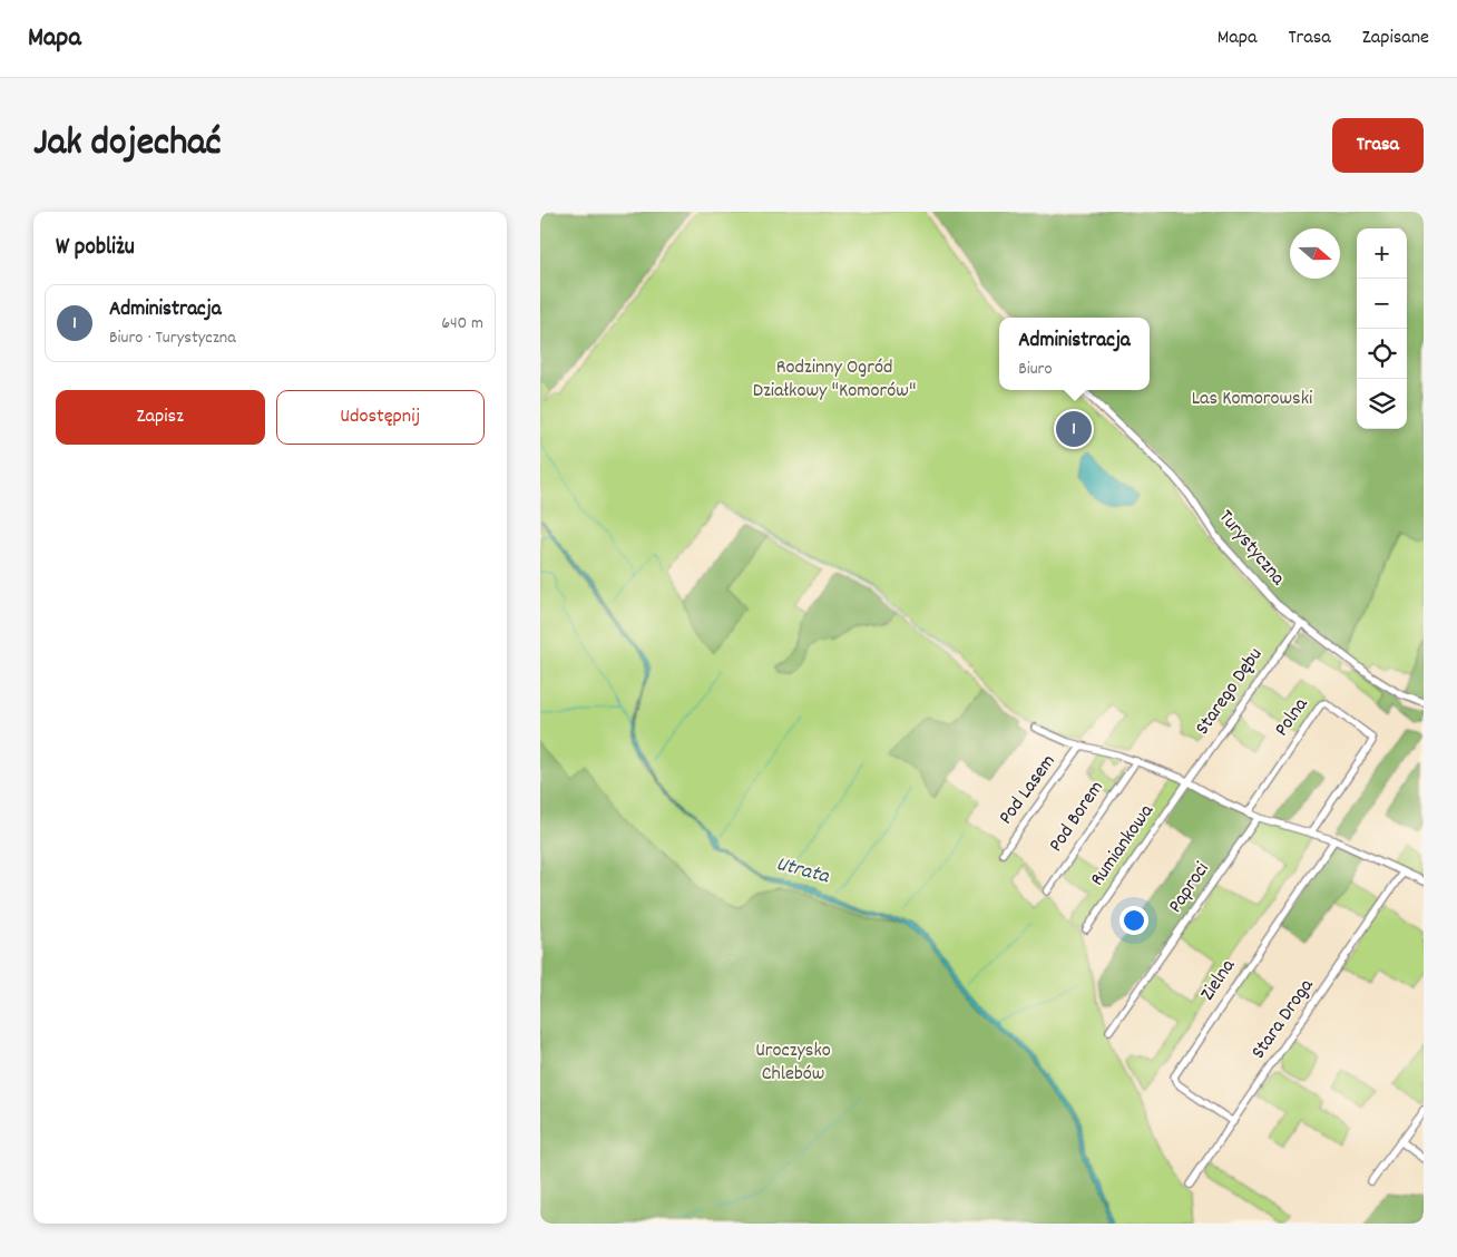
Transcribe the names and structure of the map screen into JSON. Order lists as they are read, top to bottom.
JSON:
{
  "streets": {
    "street": [
      "Turystyczna",
      "Starego Dębu",
      "Polna",
      "Pod Lasem",
      "Pod Borem",
      "Rumiankowa",
      "Paproci",
      "Zielna",
      "Stara Droga"
    ]
  },
  "crossings": [
    ["Turystyczna", "Starego Dębu"],
    ["Starego Dębu", "Rumiankowa"],
    ["Zielna", "Stara Droga"]
  ],
  "water": ["Utrata"],
  "parks": ["Rodzinny Ogród Działkowy \"Komorów\"", "Las Komorowski", "Uroczysko Chlebów"],
  "north": "right",
  "page": {
    "header": "Mapa",
    "nav": ["Mapa", "Trasa", "Zapisane"],
    "title": "Jak dojechać",
    "buttons": [
      "Trasa",
      ["Zapisz", "Udostępnij"]
    ],
    "heading": "W pobliżu",
    "map_buttons": ["+", "−"],
    "list": [
      {
        "mark": "1",
        "name": "Administracja",
        "note": "Biuro · Turystyczna",
        "value": "640 m"
      }
    ],
    "popup": ["Administracja", "Biuro"],
    "pins": "1"
  }
}
